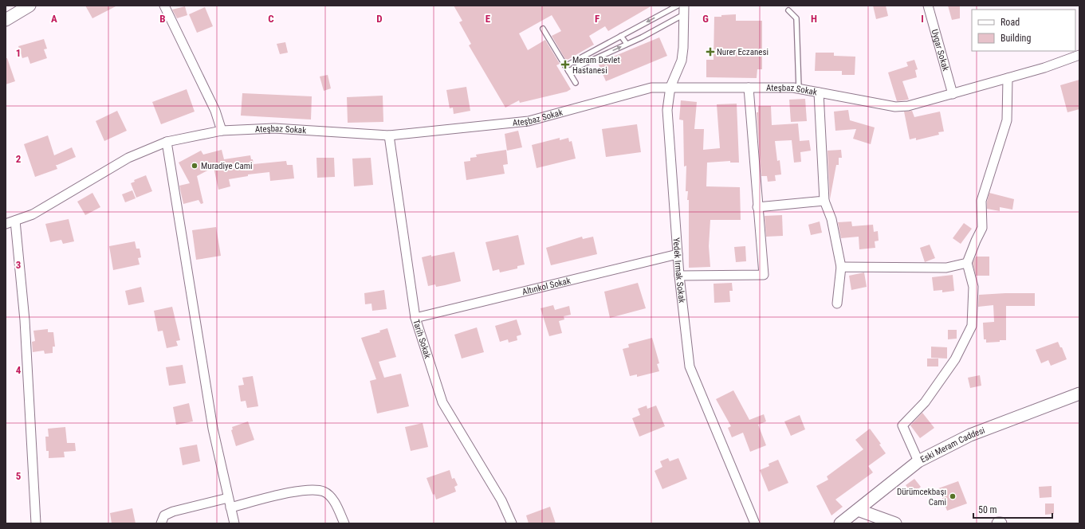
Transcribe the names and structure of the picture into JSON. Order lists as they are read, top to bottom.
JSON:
{
  "streets": {
    "street": [
      "Uygar Sokak",
      "Ateşbaz Sokak",
      "Yedek Irmak Sokak",
      "Altınkol Sokak",
      "Tarih Sokak",
      "Eski Meram Caddesi"
    ]
  },
  "crossings": [
    ["Uygar Sokak", "Ateşbaz Sokak"],
    ["Ateşbaz Sokak", "Yedek Irmak Sokak"],
    ["Ateşbaz Sokak", "Tarih Sokak"],
    ["Yedek Irmak Sokak", "Altınkol Sokak"],
    ["Altınkol Sokak", "Tarih Sokak"]
  ],
  "places": {
    "health": ["Nurer Eczanesi", "Meram Devlet Hastanesi"],
    "other": ["Muradiye Cami", "Dürümcekbaşı Cami"]
  },
  "legend": ["Road", "Building"],
  "scale_bar": "50 m",
  "grid": {
    "columns": [
      "A",
      "B",
      "C",
      "D",
      "E",
      "F",
      "G",
      "H",
      "I"
    ],
    "rows": [
      "1",
      "2",
      "3",
      "4",
      "5"
    ]
  }
}
